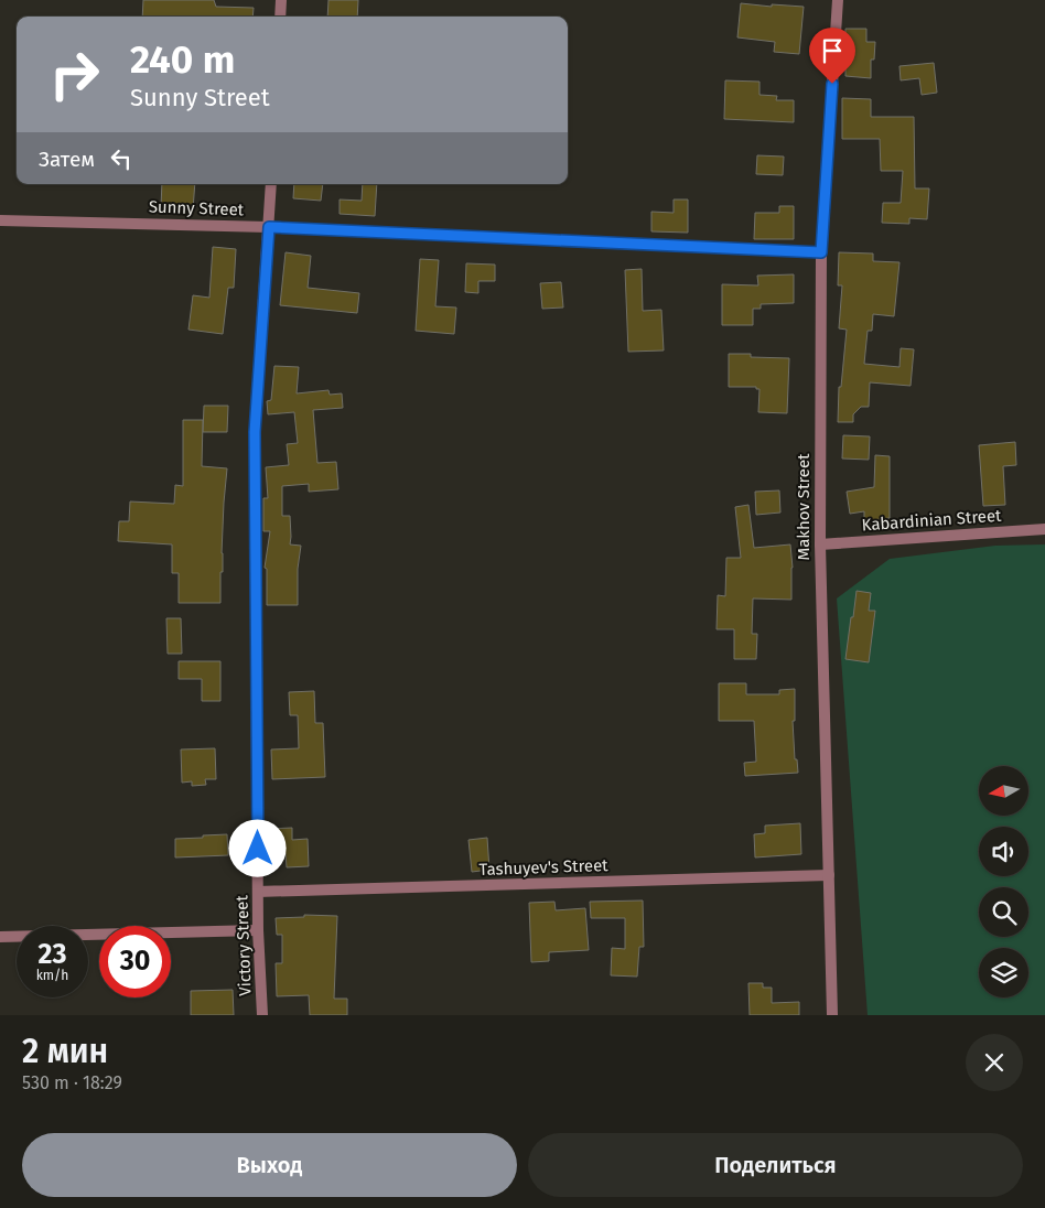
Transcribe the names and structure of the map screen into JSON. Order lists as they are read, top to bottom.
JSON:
{
  "streets": {
    "street": [
      "Sunny Street",
      "Makhov Street",
      "Kabardinian Street",
      "Tashuyev's Street",
      "Victory Street"
    ]
  },
  "crossings": [
    ["Sunny Street", "Makhov Street"],
    ["Sunny Street", "Victory Street"],
    ["Makhov Street", "Kabardinian Street"],
    ["Makhov Street", "Tashuyev's Street"],
    ["Tashuyev's Street", "Victory Street"]
  ],
  "north": "left",
  "page": {
    "turn": ["240 m", "Sunny Street"],
    "then": "Затем",
    "speed": "23 km/h",
    "limit": "30",
    "heading": ["2 мин", "530 m · 18:29"],
    "buttons": ["Выход", "Поделиться"]
  }
}
